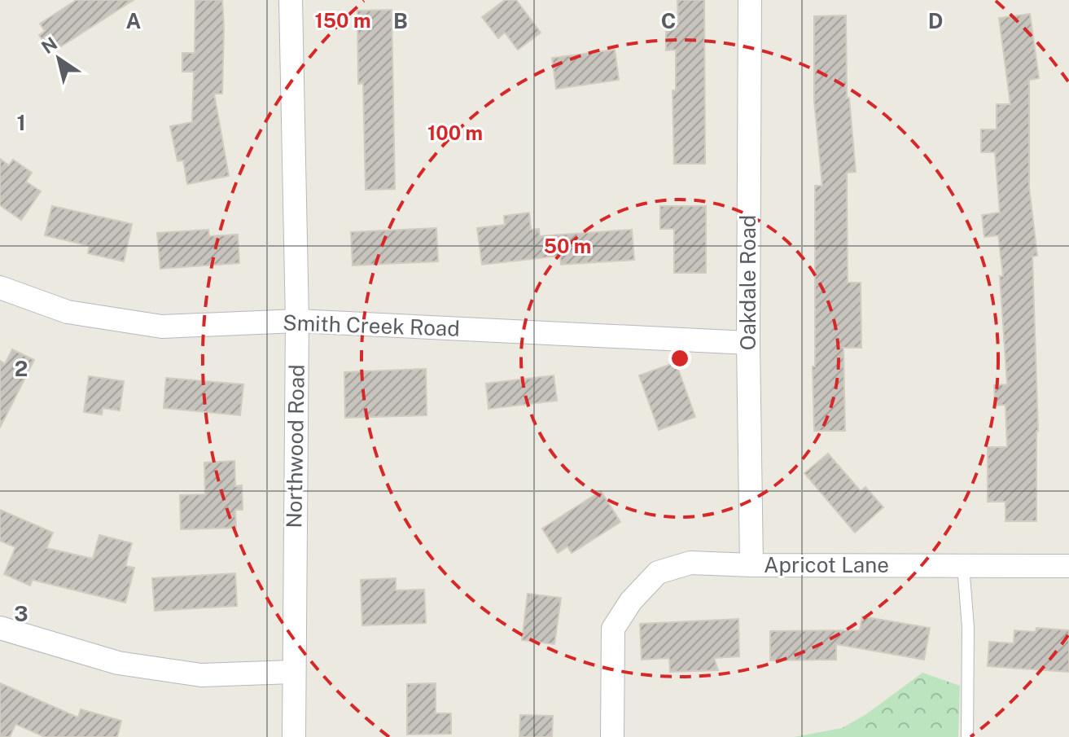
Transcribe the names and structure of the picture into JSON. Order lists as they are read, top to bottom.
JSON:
{
  "streets": {
    "street": [
      "Oakdale Road",
      "Smith Creek Road",
      "Northwood Road",
      "Apricot Lane"
    ]
  },
  "crossings": [
    ["Oakdale Road", "Smith Creek Road"],
    ["Oakdale Road", "Apricot Lane"],
    ["Smith Creek Road", "Northwood Road"]
  ],
  "north": "top left",
  "grid": {
    "columns": [
      "A",
      "B",
      "C",
      "D"
    ],
    "rows": ["1", "2", "3"]
  },
  "rings": ["150 m", "100 m", "50 m"]
}
